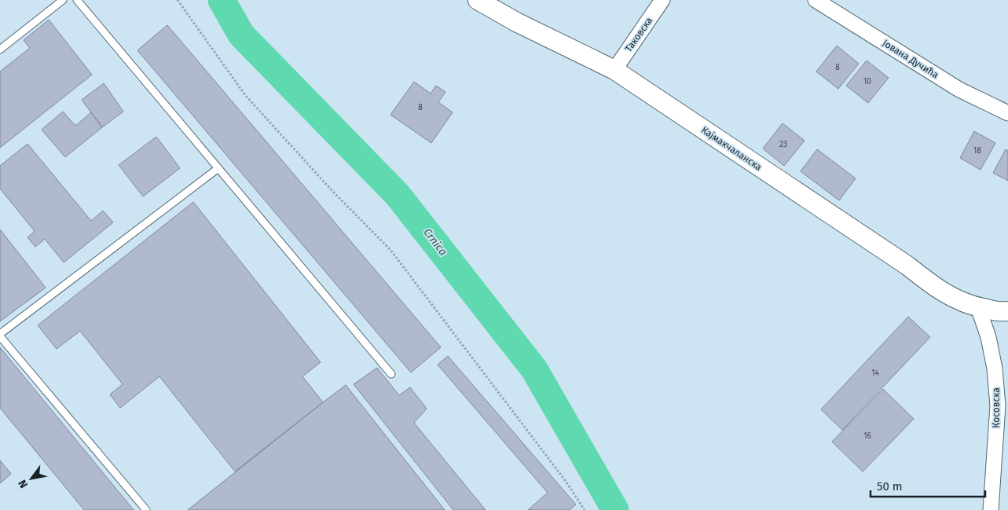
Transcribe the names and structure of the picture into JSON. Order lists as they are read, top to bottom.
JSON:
{
  "streets": {
    "street": [
      "Таковска",
      "Јована Дучића",
      "Кајмакчаланска",
      "Косовска"
    ]
  },
  "crossings": [
    ["Таковска", "Кајмакчаланска"],
    ["Кајмакчаланска", "Косовска"]
  ],
  "water": ["Crnica"],
  "house_numbers": [
    "8",
    "10",
    "8",
    "23",
    "18",
    "14",
    "16"
  ],
  "scale_bar": "50 m",
  "north": "bottom left"
}
